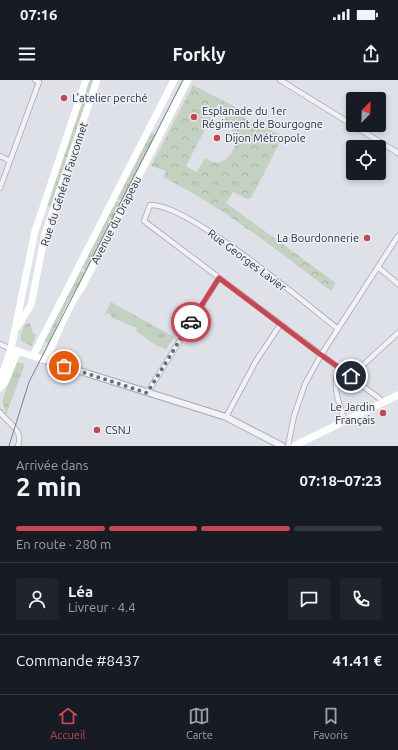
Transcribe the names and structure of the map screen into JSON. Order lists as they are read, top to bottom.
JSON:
{
  "streets": {
    "main road": ["Rue du Général Fauconnet", "Avenue du Drapeau"],
    "street": ["Rue Georges Lavier"]
  },
  "places": [
    "L'atelier perché",
    "Esplanade du 1er Régiment de Bourgogne",
    "Dijon Métropole",
    "La Bourdonnerie",
    "Le Jardin Français",
    "CSNJ"
  ],
  "north": "top right",
  "page": {
    "status": "07:16",
    "header": "Forkly",
    "heading": ["2 min", "Arrivée dans", "07:18–07:23"],
    "panel": [
      "Léa",
      "Livreur · 4.4",
      "Commande #8437",
      "41.41 €"
    ],
    "bar": "En route · 280 m",
    "tabs": ["Accueil", "Carte", "Favoris"]
  }
}
